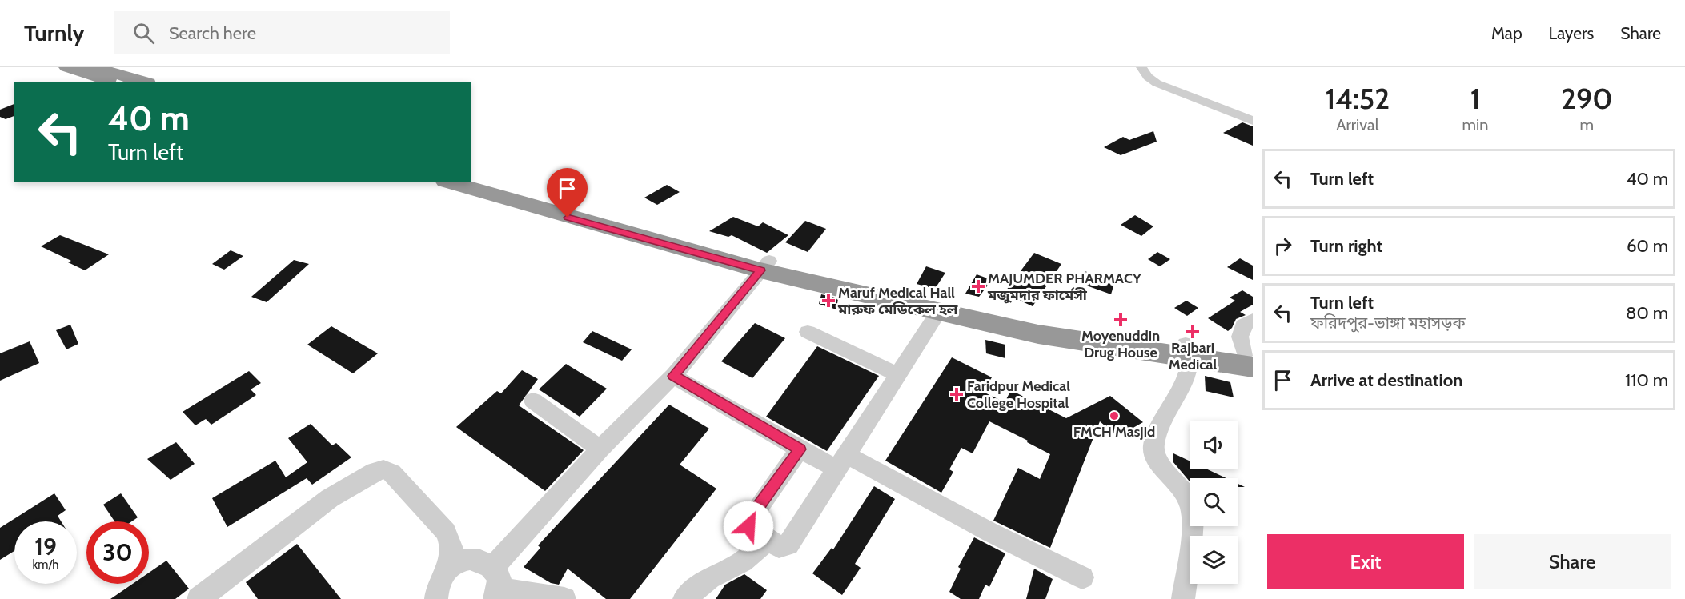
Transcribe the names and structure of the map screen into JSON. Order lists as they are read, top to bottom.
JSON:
{
  "places": {
    "health": [
      "MAJUMDER PHARMACY মজুমদার ফার্মেসী",
      "Maruf Medical Hall মারুফ মেডিকেল হল",
      "Moyenuddin Drug House",
      "Rajbari Medical",
      "Faridpur Medical College Hospital"
    ],
    "other": ["FMCH Masjid"]
  },
  "page": {
    "header": "Turnly",
    "search": "Search here",
    "nav": ["Map", "Layers", "Share"],
    "eta": [
      "14:52",
      "Arrival",
      "1",
      "min",
      "290",
      "m"
    ],
    "turn": ["40 m", "Turn left"],
    "list": [
      {
        "name": "Turn left",
        "value": "40 m"
      },
      {
        "name": "Turn right",
        "value": "60 m"
      },
      {
        "name": "Turn left",
        "note": "ফরিদপুর-ভাঙ্গা মহাসড়ক",
        "value": "80 m"
      },
      {
        "name": "Arrive at destination",
        "value": "110 m"
      }
    ],
    "speed": "19 km/h",
    "limit": "30",
    "buttons": ["Exit", "Share"]
  }
}
